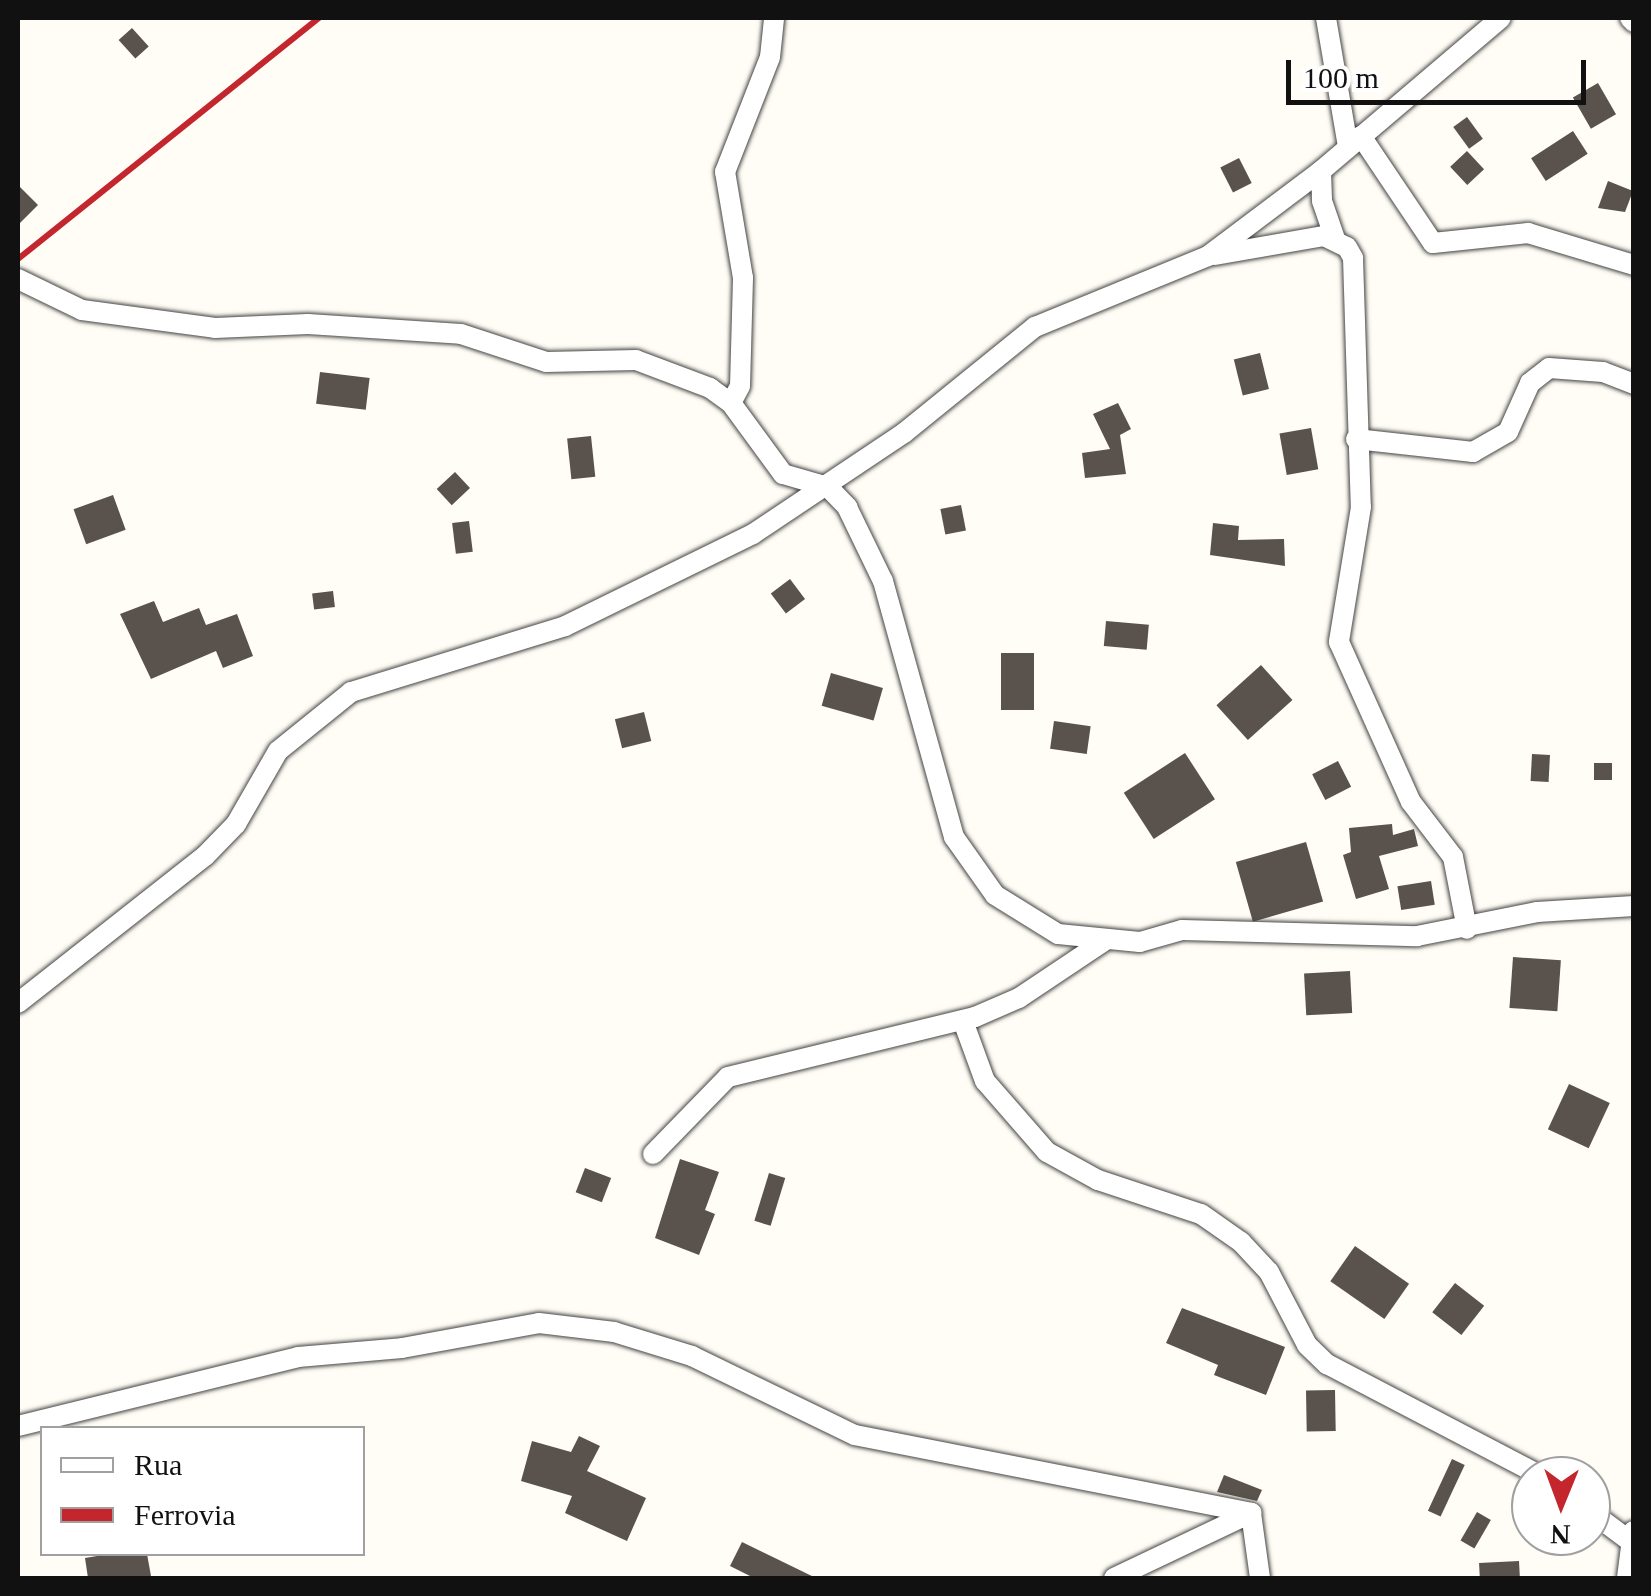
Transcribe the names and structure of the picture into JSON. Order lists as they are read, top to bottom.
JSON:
{
  "legend": ["Rua", "Ferrovia"],
  "scale_bar": "100 m",
  "north": "bottom"
}
